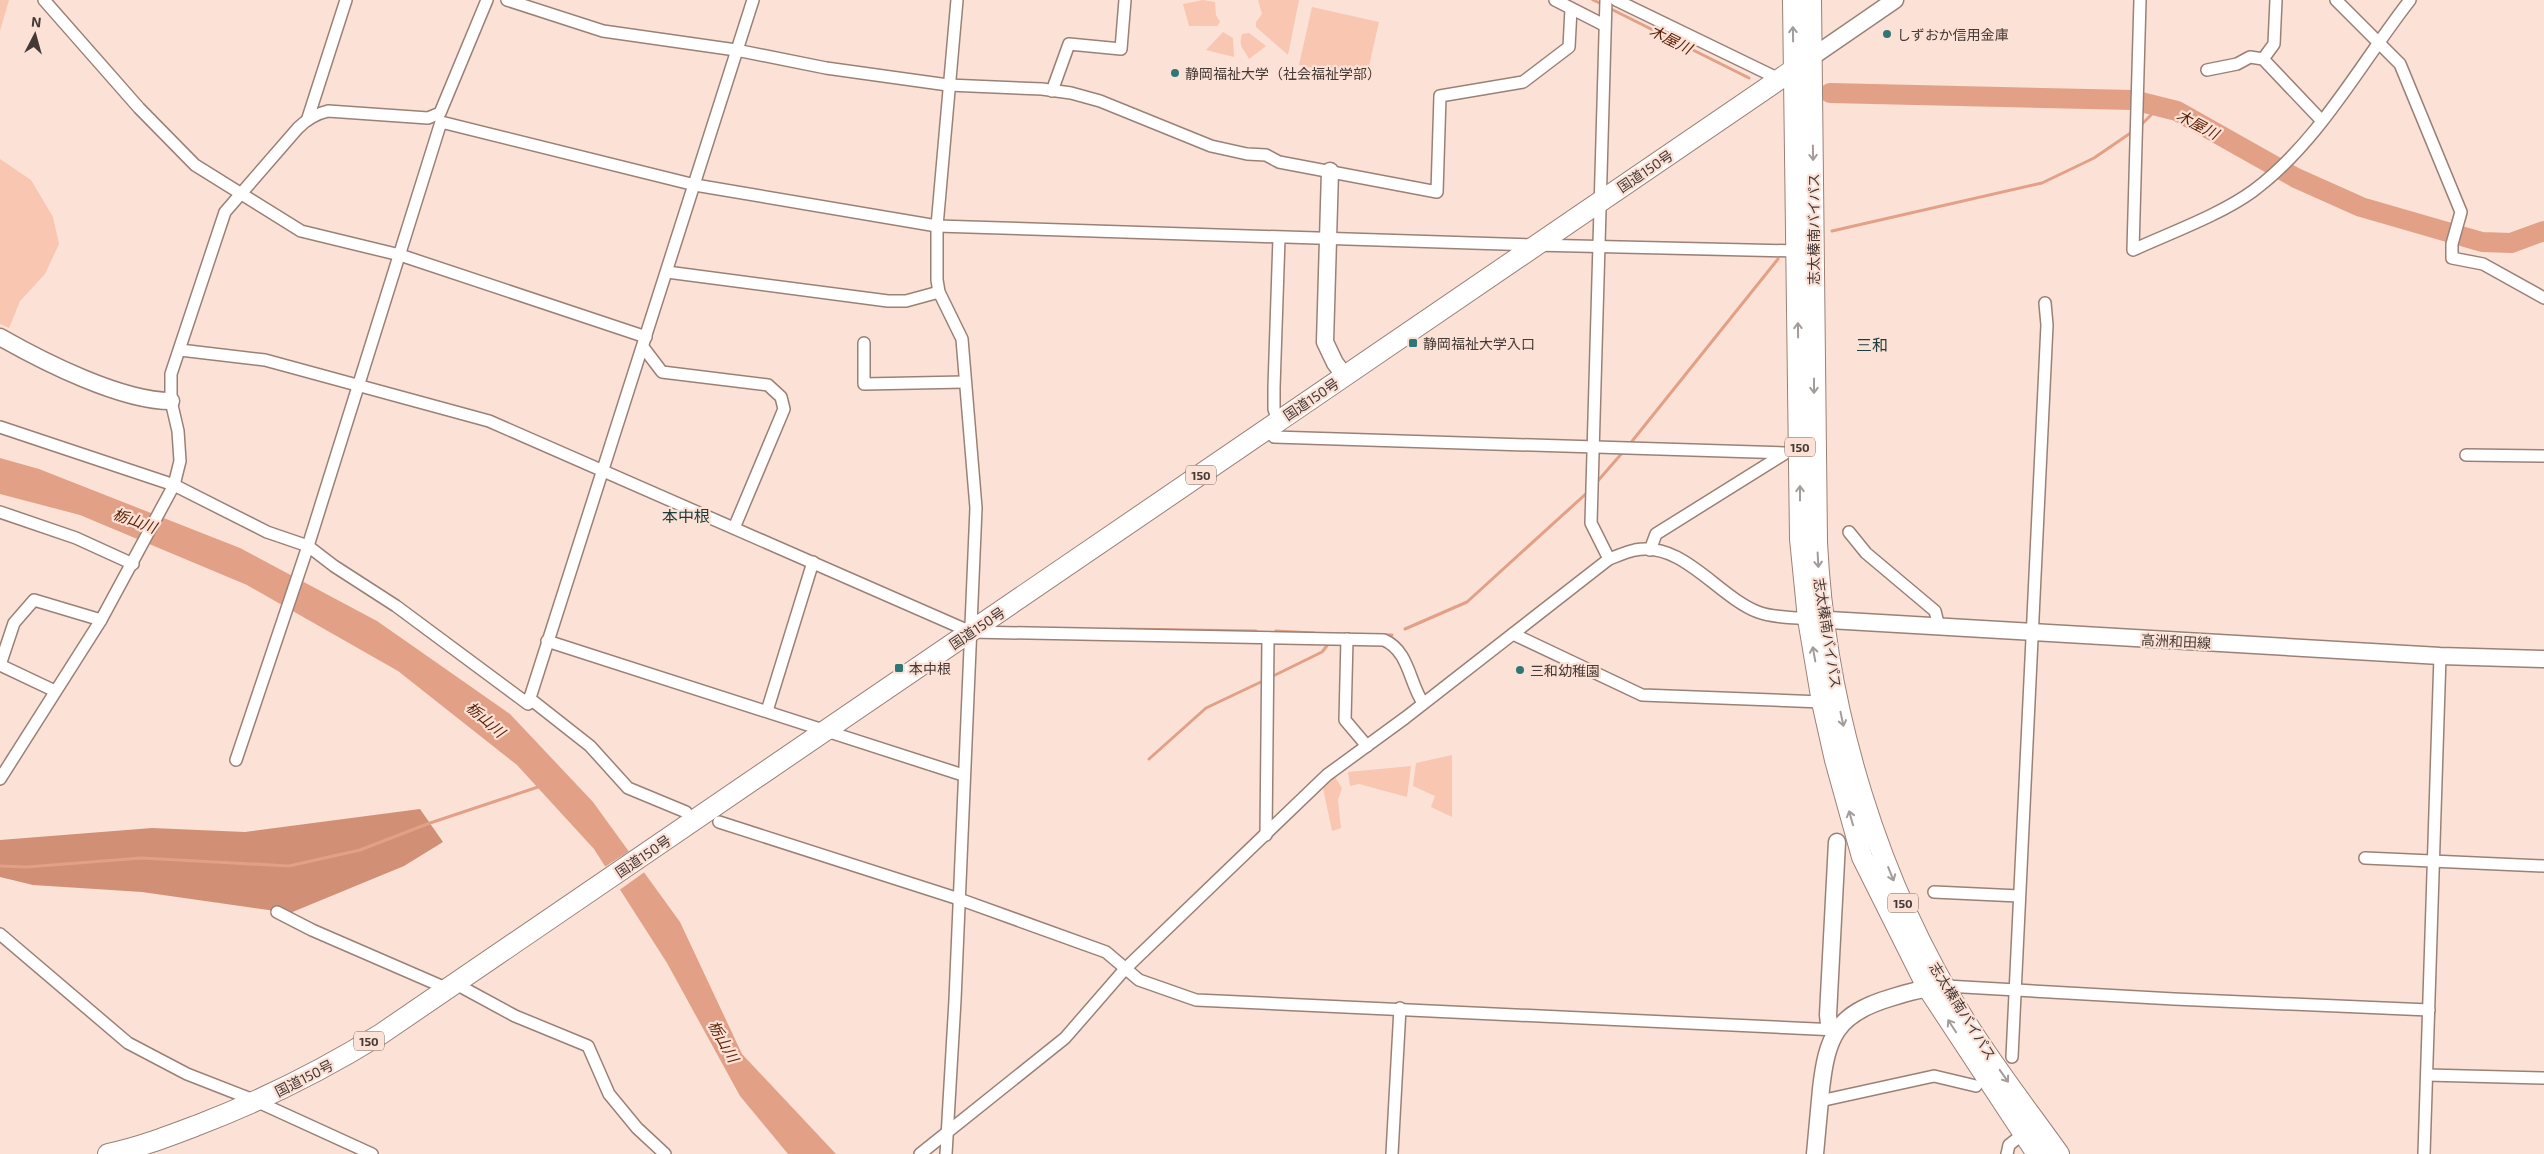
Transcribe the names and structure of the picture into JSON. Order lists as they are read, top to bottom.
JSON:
{
  "streets": {
    "highway": ["国道150号", "志太榛南バイパス", "150"],
    "main road": ["高洲和田線"]
  },
  "crossings": [
    ["国道150号", "志太榛南バイパス"],
    ["国道150号", "150"],
    ["志太榛南バイパス", "150"],
    ["志太榛南バイパス", "高洲和田線"]
  ],
  "districts": ["三和", "本中根"],
  "water": ["木屋川", "栃山川"],
  "places": {
    "other": ["しずおか信用金庫", "静岡福祉大学（社会福祉学部）", "三和幼稚園"],
    "transit": ["静岡福祉大学入口", "本中根"]
  },
  "north": "top"
}
